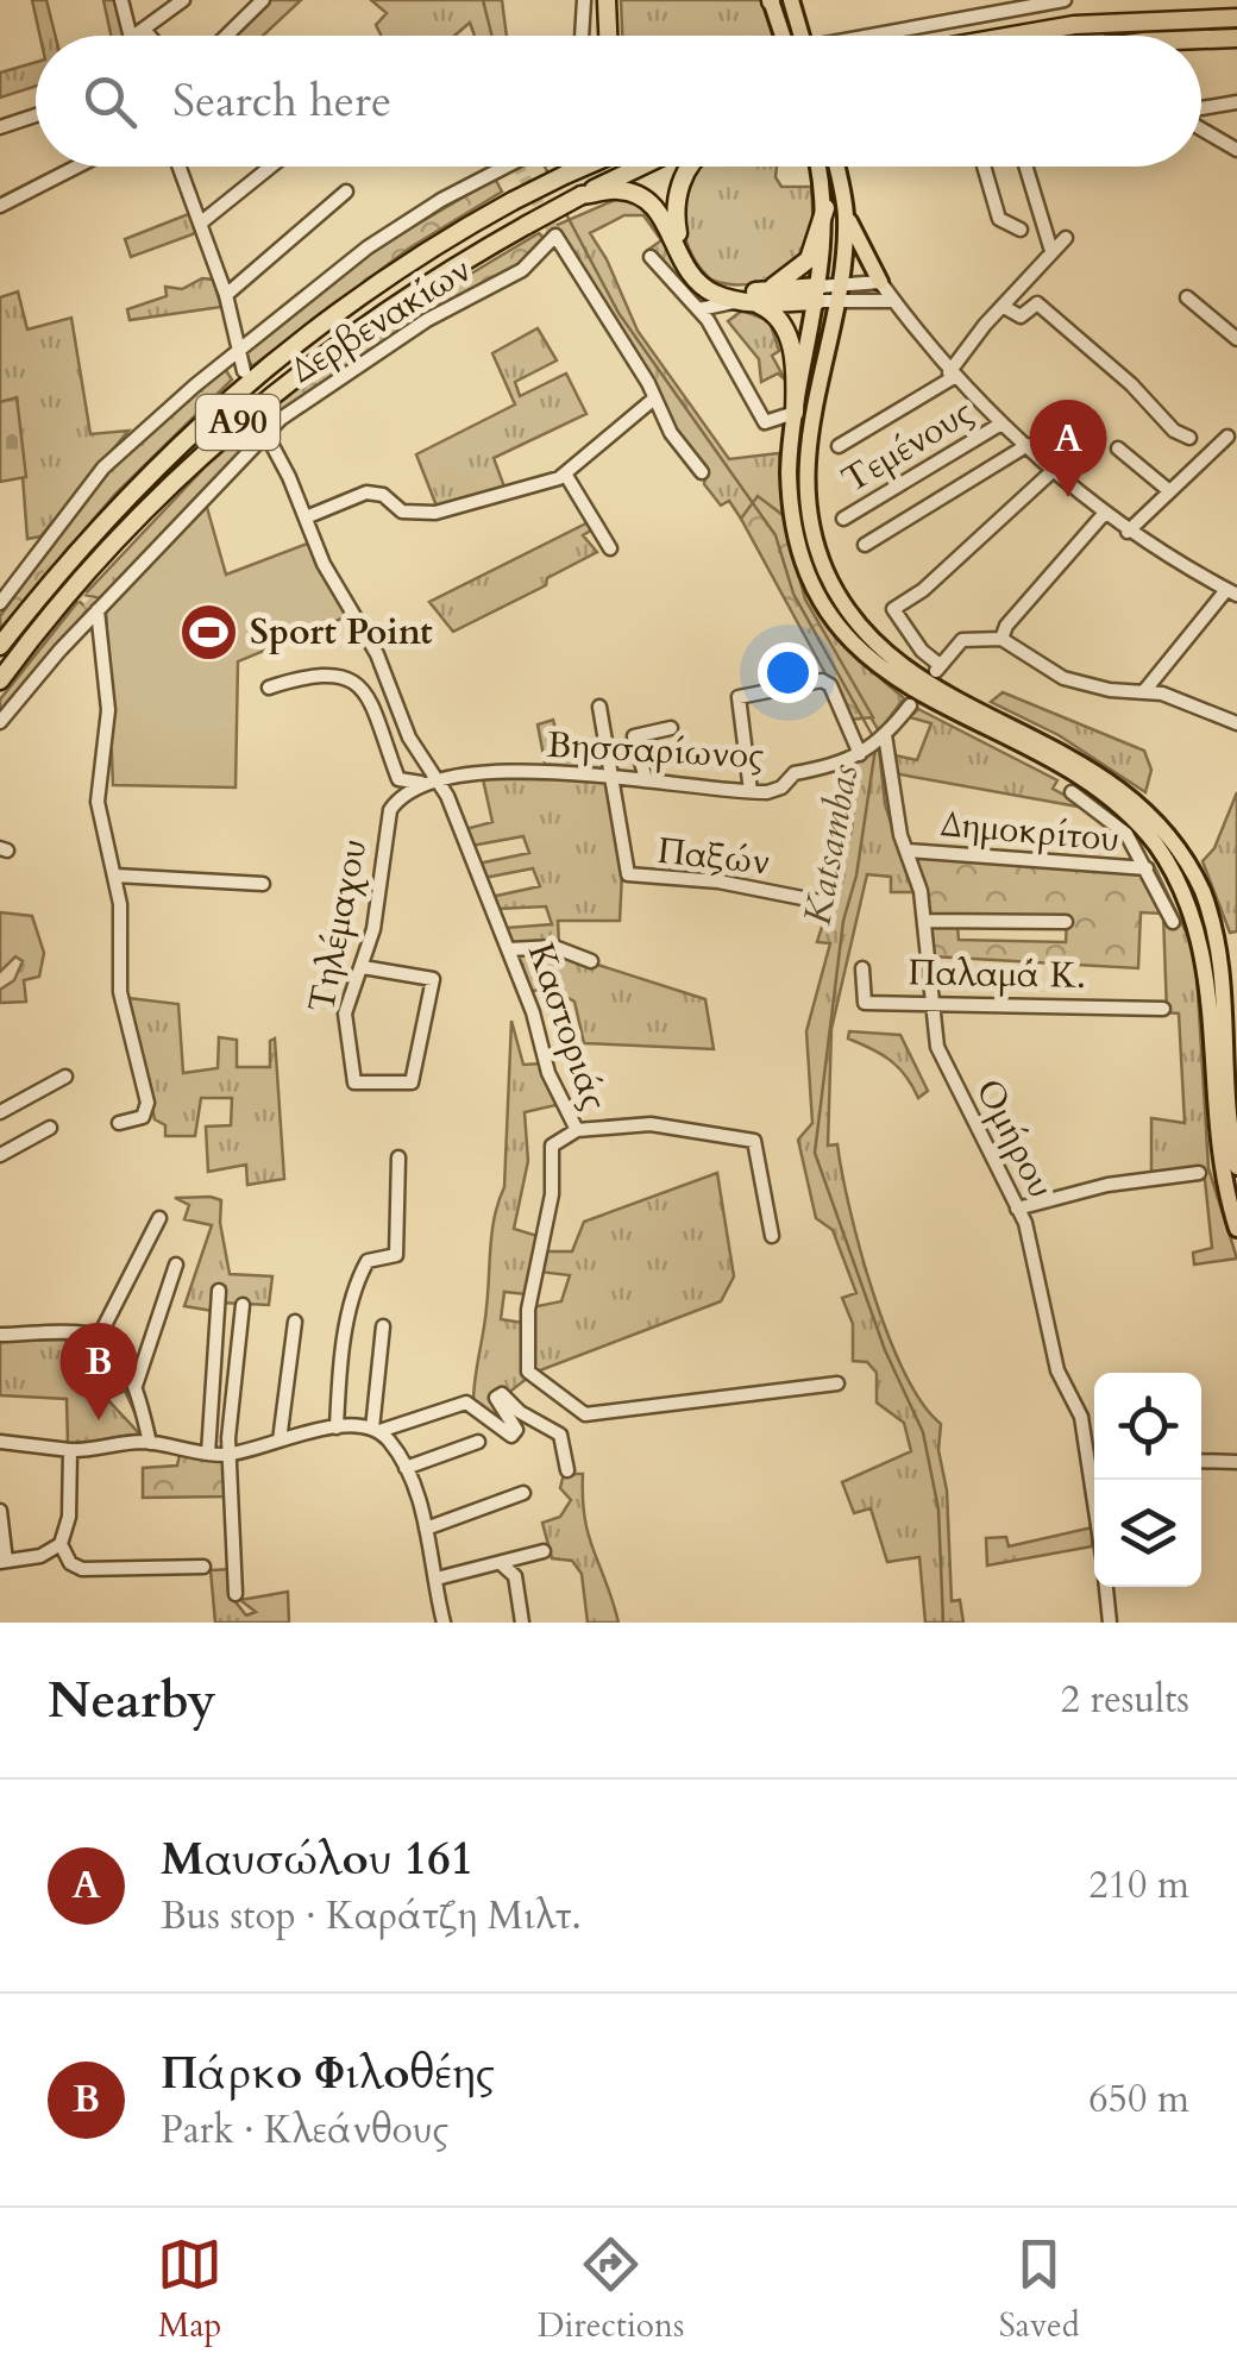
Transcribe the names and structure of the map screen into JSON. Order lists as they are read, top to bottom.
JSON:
{
  "streets": {
    "highway": ["Α90"],
    "street": [
      "Δερβενακίων",
      "Τεμένους",
      "Βησσαρίωνος",
      "Δημοκρίτου",
      "Παξών",
      "Τηλέμαχου",
      "Παλαμά Κ.",
      "Καστοριάς",
      "Ομήρου"
    ]
  },
  "crossings": [
    ["Δερβενακίων", "Καστοριάς"],
    ["Βησσαρίωνος", "Παξών"],
    ["Βησσαρίωνος", "Καστοριάς"],
    ["Βησσαρίωνος", "Ομήρου"],
    ["Δημοκρίτου", "Ομήρου"],
    ["Παλαμά Κ.", "Ομήρου"]
  ],
  "water": ["Katsambas"],
  "places": {
    "sports": ["Sport Point"]
  },
  "page": {
    "search": "Search here",
    "pins": ["A", "B"],
    "heading": ["Nearby", "2 results"],
    "list": [
      {
        "mark": "A",
        "name": "Μαυσώλου 161",
        "note": "Bus stop · Καράτζη Μιλτ.",
        "value": "210 m"
      },
      {
        "mark": "B",
        "name": "Πάρκο Φιλοθέης",
        "note": "Park · Κλεάνθους",
        "value": "650 m"
      }
    ],
    "nav": ["Map", "Directions", "Saved"]
  }
}
